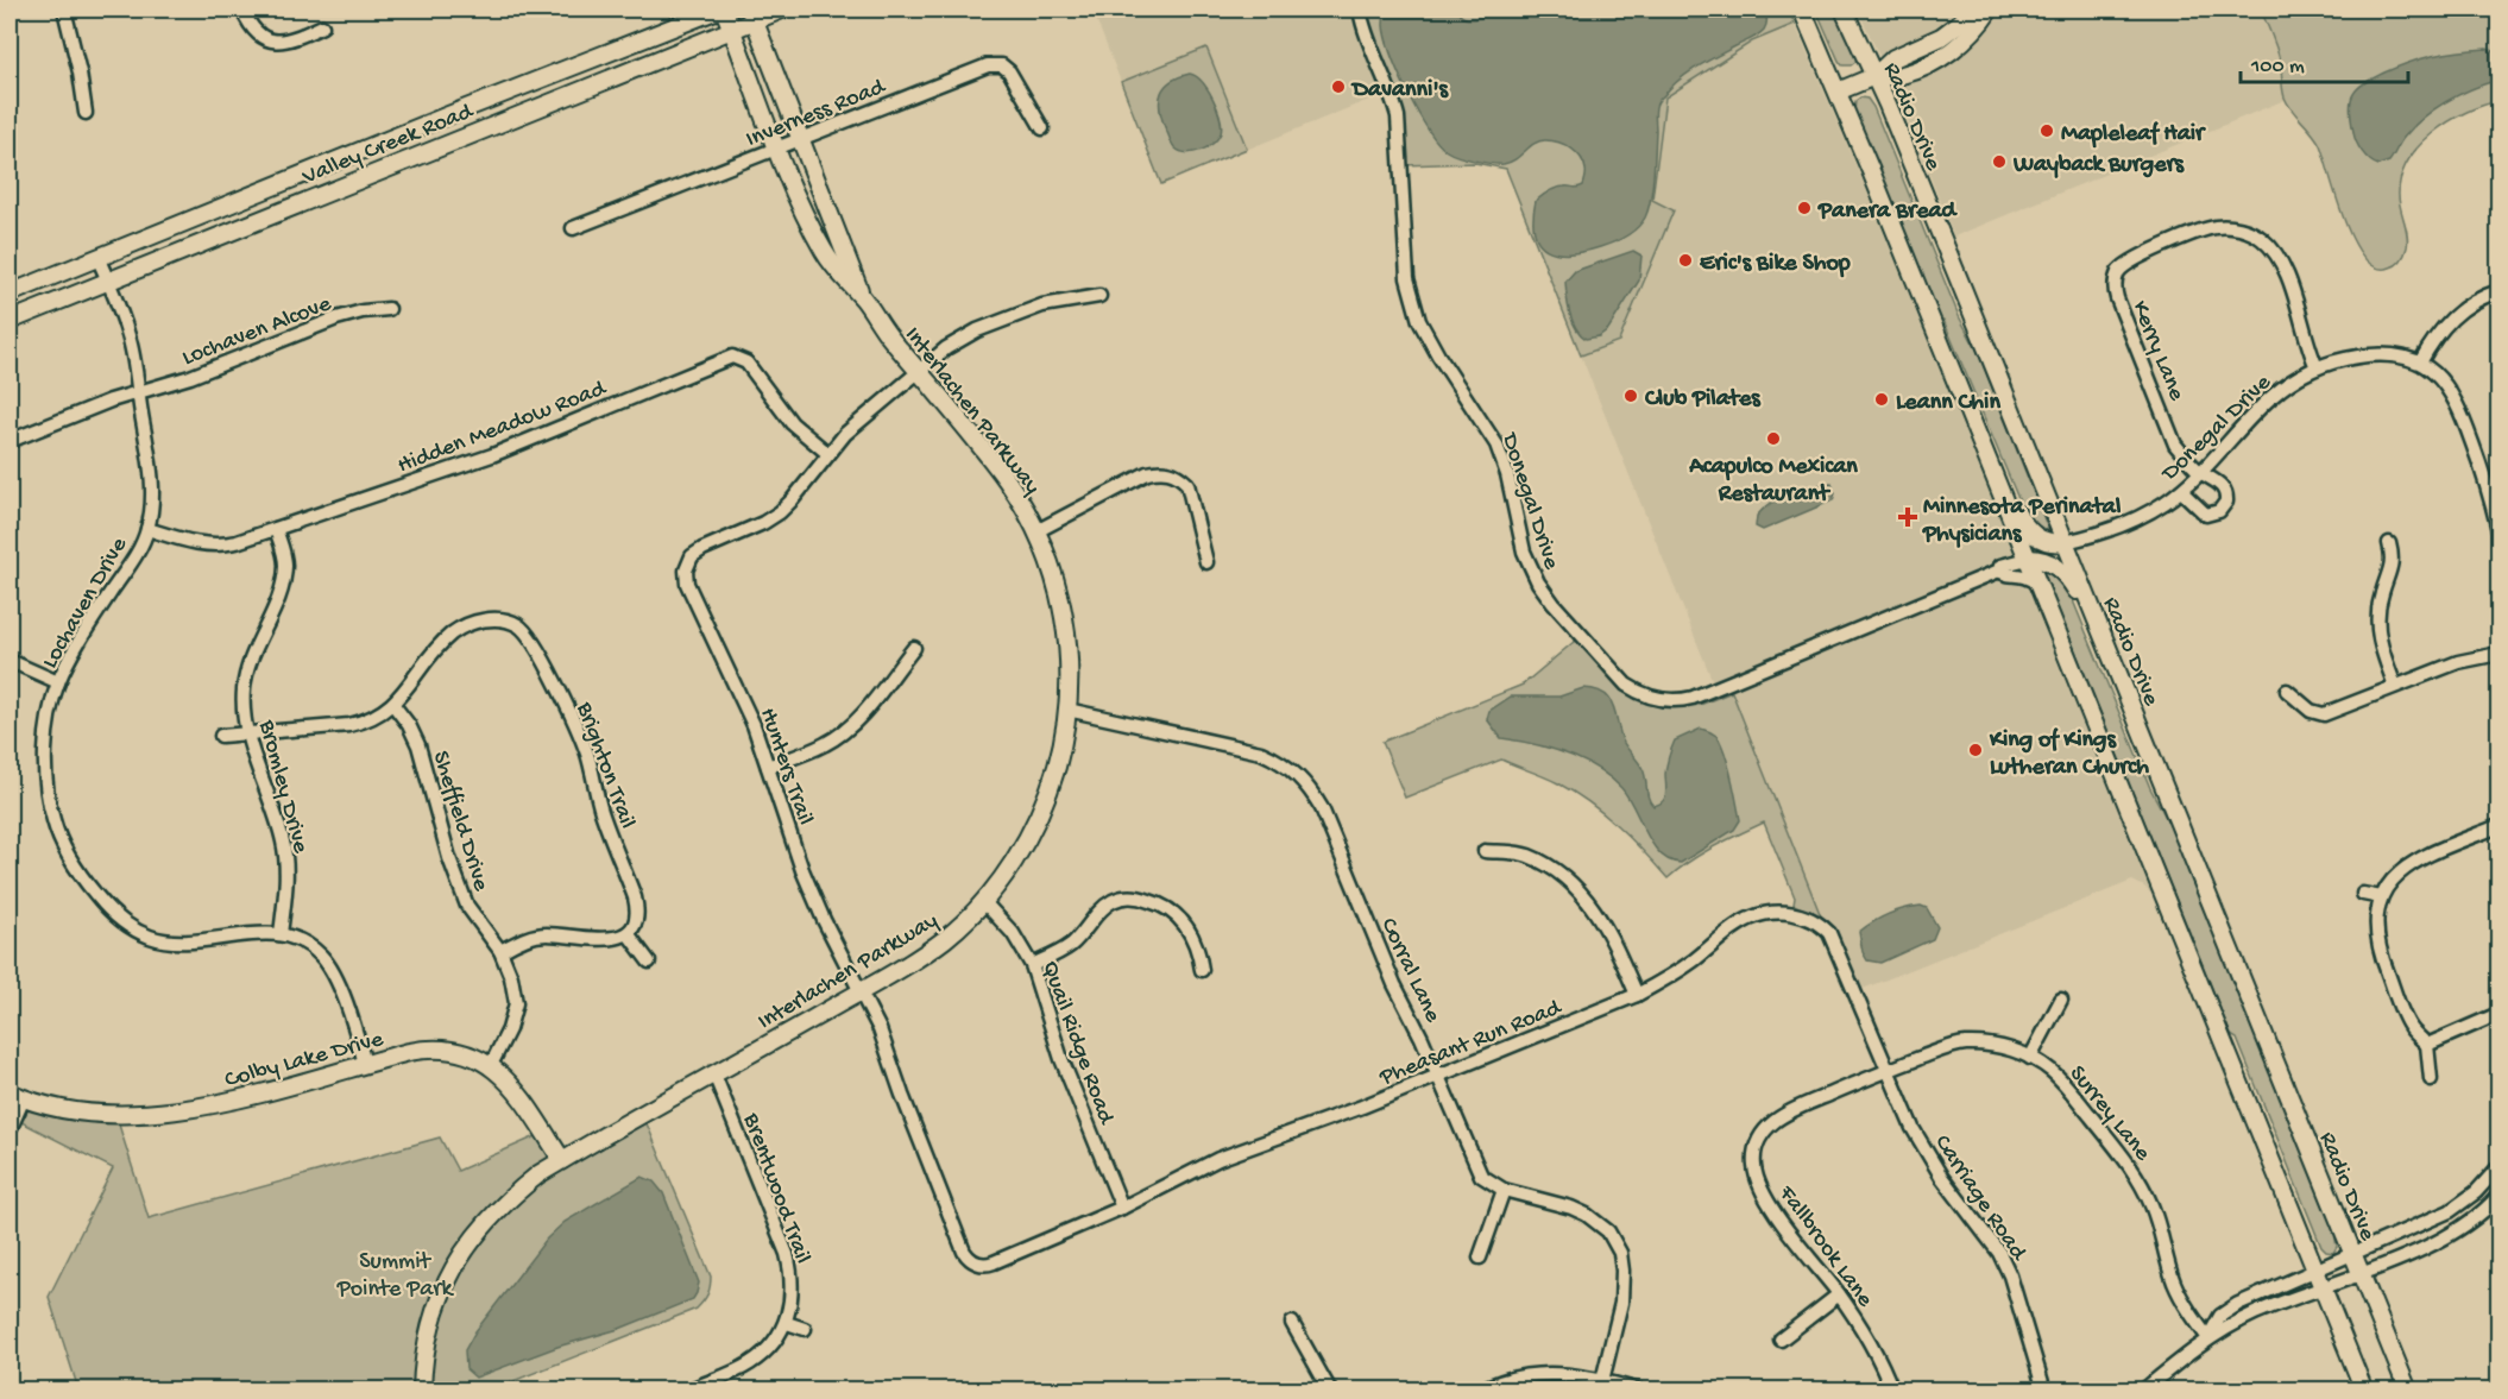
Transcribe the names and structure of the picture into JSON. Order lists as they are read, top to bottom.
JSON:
{
  "streets": {
    "main road": [
      "Radio Drive",
      "Valley Creek Road",
      "Interlachen Parkway",
      "Colby Lake Drive"
    ],
    "street": [
      "Inverness Road",
      "Lochaven Alcove",
      "Kerry Lane",
      "Hidden Meadow Road",
      "Donegal Drive",
      "Lochaven Drive",
      "Brighton Trail",
      "Hunters Trail",
      "Bromley Drive",
      "Sheffield Drive",
      "Corral Lane",
      "Pheasant Run Road",
      "Quail Ridge Road",
      "Surrey Lane",
      "Brentwood Trail",
      "Carriage Road",
      "Fallbrook Lane"
    ]
  },
  "crossings": [
    ["Inverness Road", "Interlachen Parkway"],
    ["Radio Drive", "Donegal Drive"],
    ["Valley Creek Road", "Interlachen Parkway"],
    ["Valley Creek Road", "Lochaven Drive"],
    ["Lochaven Alcove", "Lochaven Drive"],
    ["Kerry Lane", "Donegal Drive"],
    ["Interlachen Parkway", "Hunters Trail"],
    ["Interlachen Parkway", "Corral Lane"],
    ["Interlachen Parkway", "Quail Ridge Road"],
    ["Interlachen Parkway", "Colby Lake Drive"],
    ["Interlachen Parkway", "Brentwood Trail"],
    ["Hidden Meadow Road", "Lochaven Drive"],
    ["Hidden Meadow Road", "Hunters Trail"],
    ["Hidden Meadow Road", "Bromley Drive"],
    ["Lochaven Drive", "Bromley Drive"],
    ["Lochaven Drive", "Colby Lake Drive"],
    ["Brighton Trail", "Bromley Drive"],
    ["Brighton Trail", "Sheffield Drive"],
    ["Hunters Trail", "Pheasant Run Road"],
    ["Sheffield Drive", "Colby Lake Drive"],
    ["Corral Lane", "Pheasant Run Road"],
    ["Pheasant Run Road", "Quail Ridge Road"],
    ["Pheasant Run Road", "Surrey Lane"],
    ["Pheasant Run Road", "Carriage Road"],
    ["Pheasant Run Road", "Fallbrook Lane"],
    ["Surrey Lane", "Carriage Road"],
    ["Surrey Lane", "Fallbrook Lane"],
    ["Carriage Road", "Fallbrook Lane"]
  ],
  "parks": ["Summit Pointe Park"],
  "places": {
    "other": [
      "Davanni's",
      "Mapleleaf Hair",
      "Wayback Burgers",
      "Panera Bread",
      "Eric's Bike Shop",
      "Club Pilates",
      "Leann Chin",
      "Acapulco Mexican Restaurant",
      "King of Kings Lutheran Church"
    ],
    "health": ["Minnesota Perinatal Physicians"]
  },
  "scale_bar": "100 m"
}
